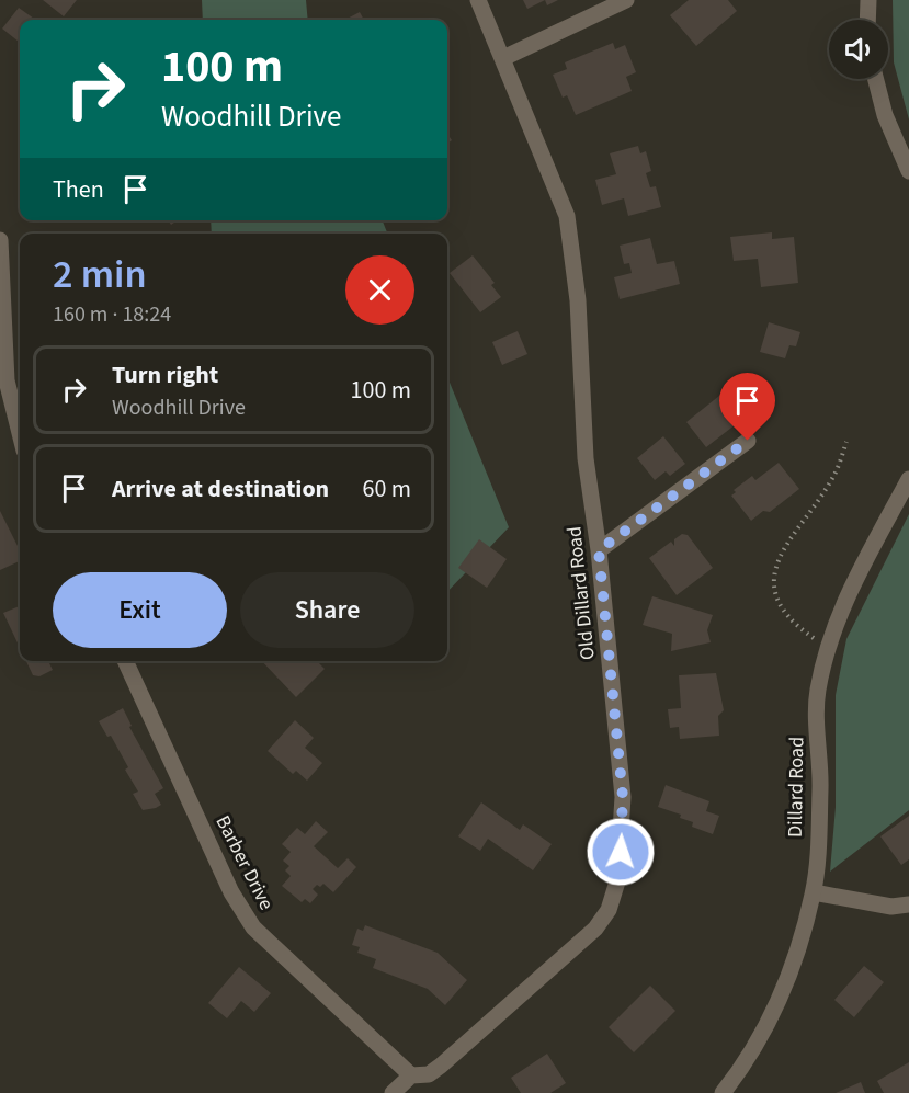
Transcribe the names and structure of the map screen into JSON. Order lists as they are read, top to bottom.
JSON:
{
  "streets": {
    "street": ["Old Dillard Road", "Dillard Road", "Barber Drive"]
  },
  "crossings": [
    ["Old Dillard Road", "Barber Drive"]
  ],
  "page": {
    "turn": ["100 m", "Woodhill Drive"],
    "then": "Then",
    "heading": ["2 min", "160 m · 18:24"],
    "list": [
      {
        "name": "Turn right",
        "note": "Woodhill Drive",
        "value": "100 m"
      },
      {
        "name": "Arrive at destination",
        "value": "60 m"
      }
    ],
    "buttons": ["Exit", "Share"]
  }
}
